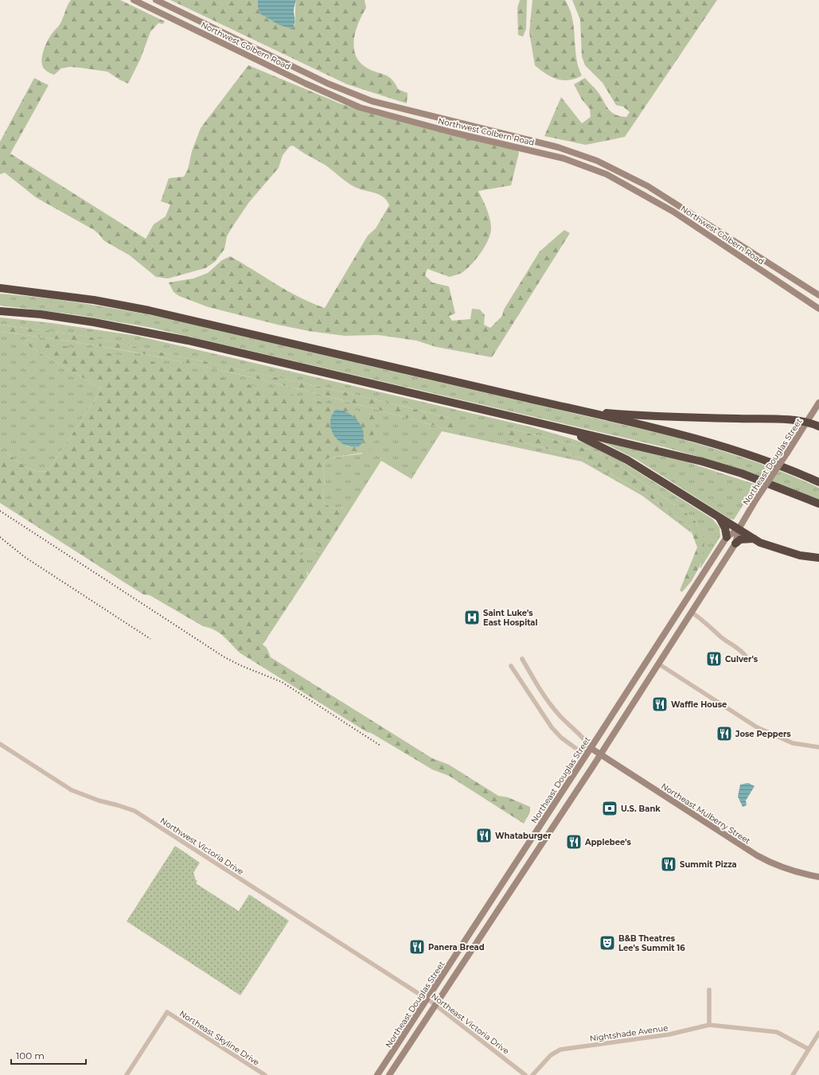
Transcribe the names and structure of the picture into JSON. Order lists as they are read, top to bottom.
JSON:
{
  "streets": {
    "main road": ["Northwest Colbern Road", "Northeast Douglas Street", "Northeast Mulberry Street"],
    "street": [
      "Northwest Victoria Drive",
      "Northeast Victoria Drive",
      "Nightshade Avenue",
      "Northeast Skyline Drive"
    ]
  },
  "crossings": [
    ["Northeast Douglas Street", "Northeast Mulberry Street"],
    ["Northeast Douglas Street", "Northeast Victoria Drive"],
    ["Northwest Victoria Drive", "Northeast Victoria Drive"]
  ],
  "places": {
    "hospital": ["Saint Luke's East Hospital"],
    "restaurant": [
      "Culver's",
      "Waffle House",
      "Jose Peppers",
      "Whataburger",
      "Applebee's",
      "Summit Pizza",
      "Panera Bread"
    ],
    "bank": ["U.S. Bank"],
    "theatre": ["B&B Theatres Lee's Summit 16"]
  },
  "scale_bar": "100 m"
}
